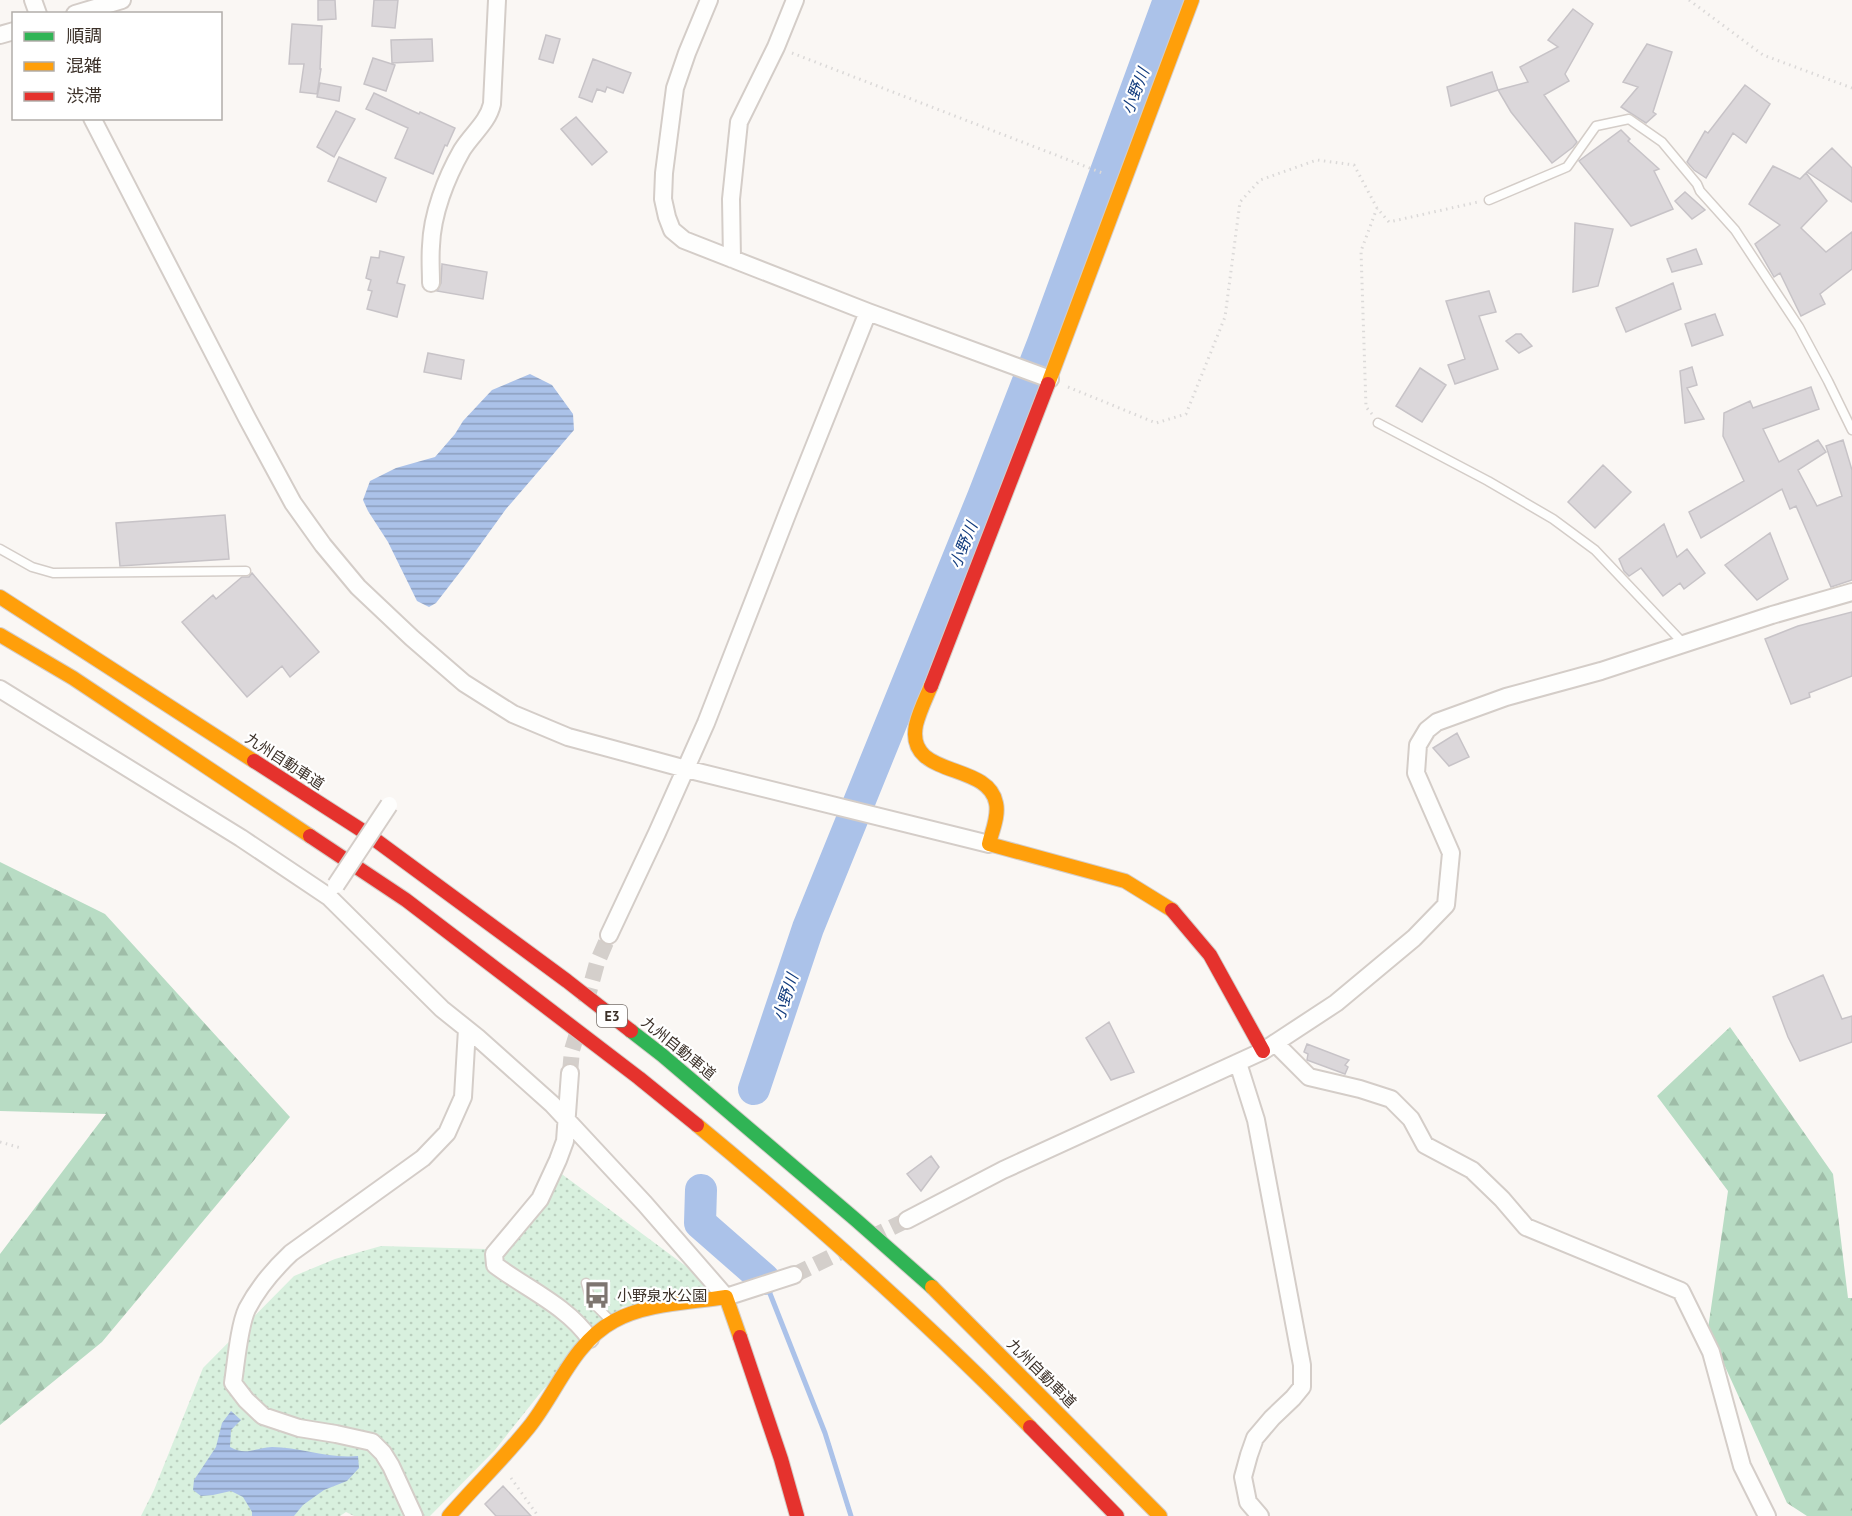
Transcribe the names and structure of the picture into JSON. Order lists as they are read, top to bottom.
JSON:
{
  "streets": {
    "main road": ["九州自動車道", "E3"]
  },
  "water": ["小野川"],
  "places": {
    "bus stop": ["小野泉水公園"]
  },
  "legend": ["順調", "混雑", "渋滞"]
}
